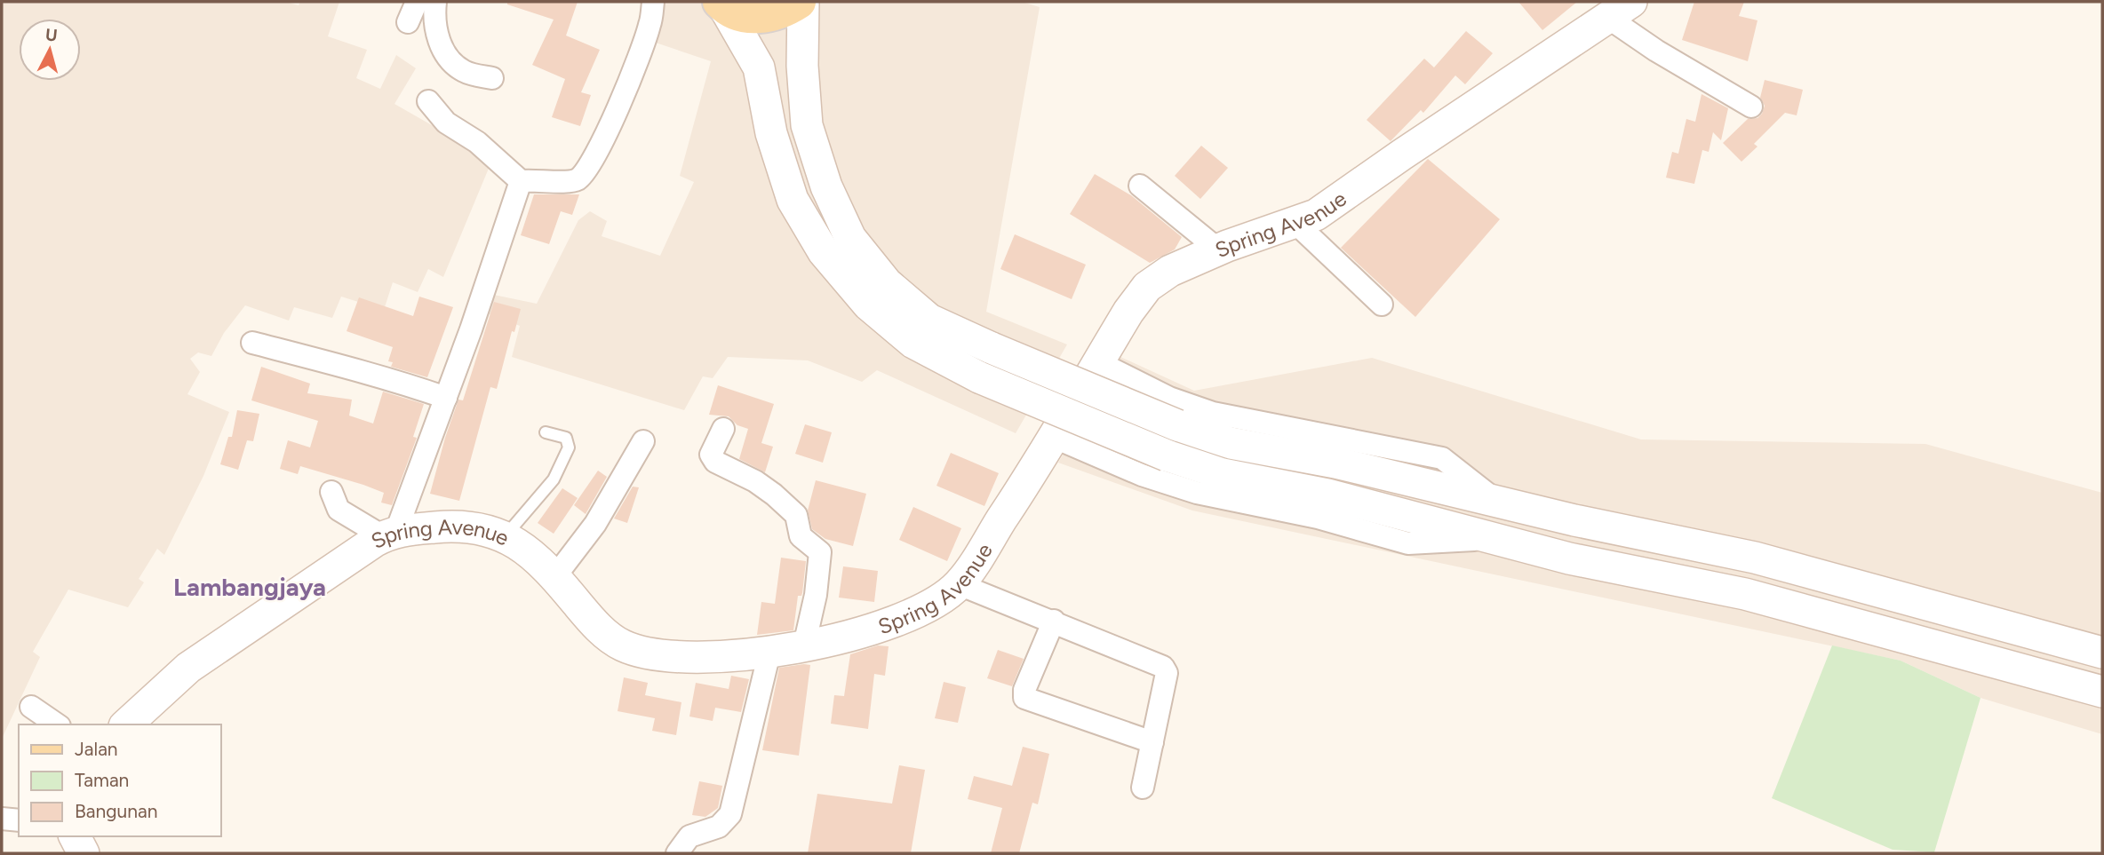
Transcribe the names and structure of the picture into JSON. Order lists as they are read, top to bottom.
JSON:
{
  "streets": {
    "street": ["Spring Avenue"]
  },
  "districts": ["Lambangjaya"],
  "legend": ["Jalan", "Taman", "Bangunan"],
  "north": "top"
}
